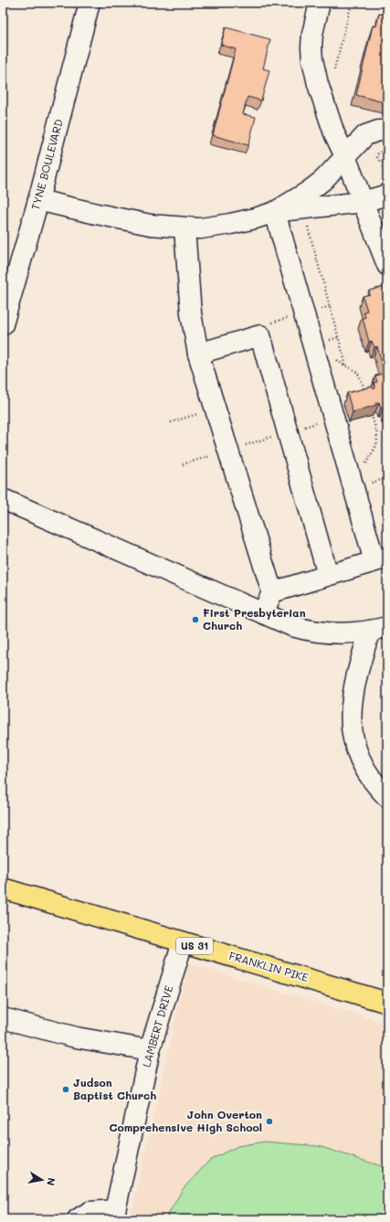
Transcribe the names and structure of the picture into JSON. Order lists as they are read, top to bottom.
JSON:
{
  "streets": {
    "main road": ["US 31", "FRANKLIN PIKE"],
    "street": ["TYNE BOULEVARD", "LAMBERT DRIVE"]
  },
  "crossings": [
    ["FRANKLIN PIKE", "LAMBERT DRIVE"]
  ],
  "places": ["First Presbyterian Church", "Judson Baptist Church", "John Overton Comprehensive High School"],
  "north": "right"
}
